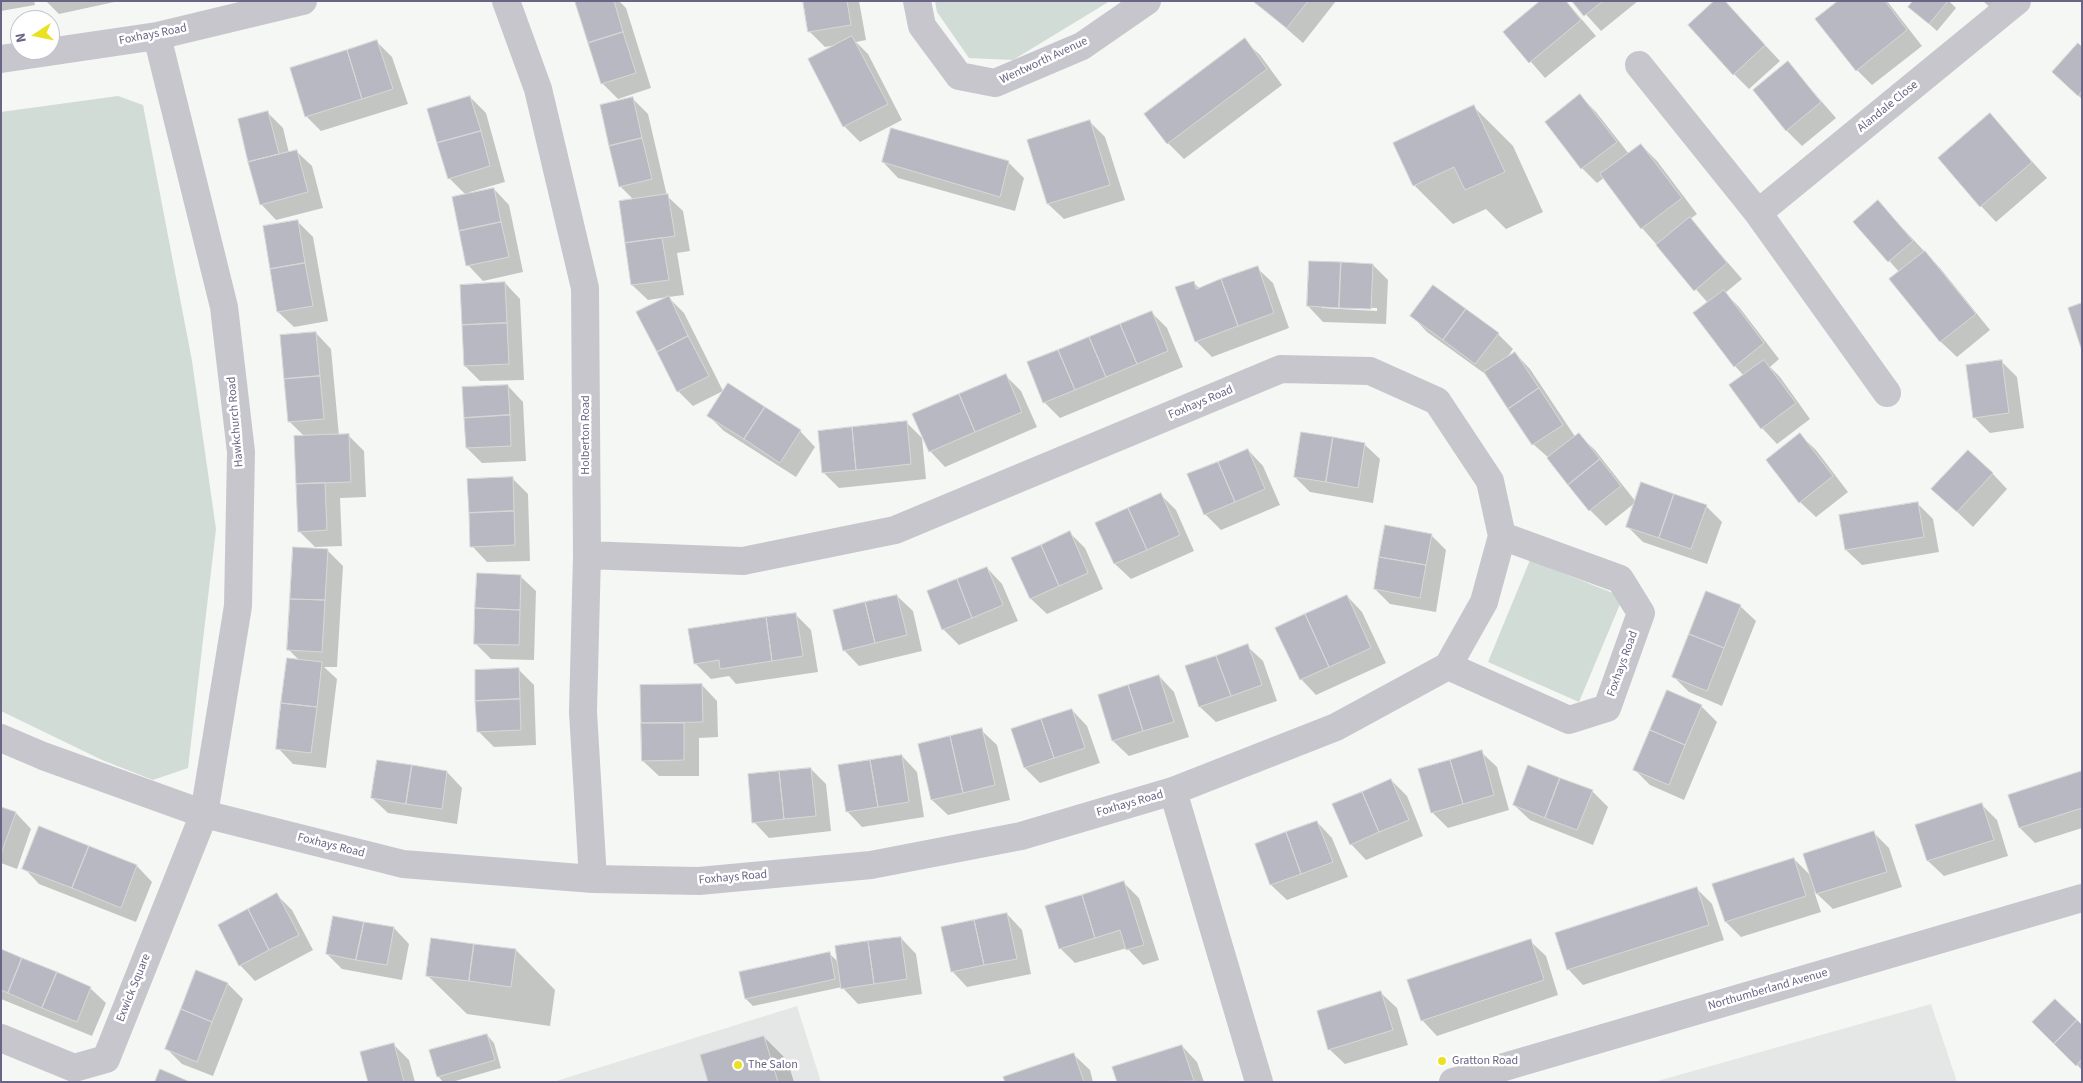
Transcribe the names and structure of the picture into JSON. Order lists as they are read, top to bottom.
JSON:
{
  "streets": {
    "street": [
      "Foxhays Road",
      "Wentworth Avenue",
      "Alandale Close",
      "Hawkchurch Road",
      "Holberton Road",
      "Exwick Square",
      "Northumberland Avenue"
    ]
  },
  "crossings": [
    ["Foxhays Road", "Hawkchurch Road"],
    ["Foxhays Road", "Holberton Road"],
    ["Foxhays Road", "Exwick Square"],
    ["Hawkchurch Road", "Exwick Square"]
  ],
  "places": ["Gratton Road", "The Salon"],
  "north": "left"
}
